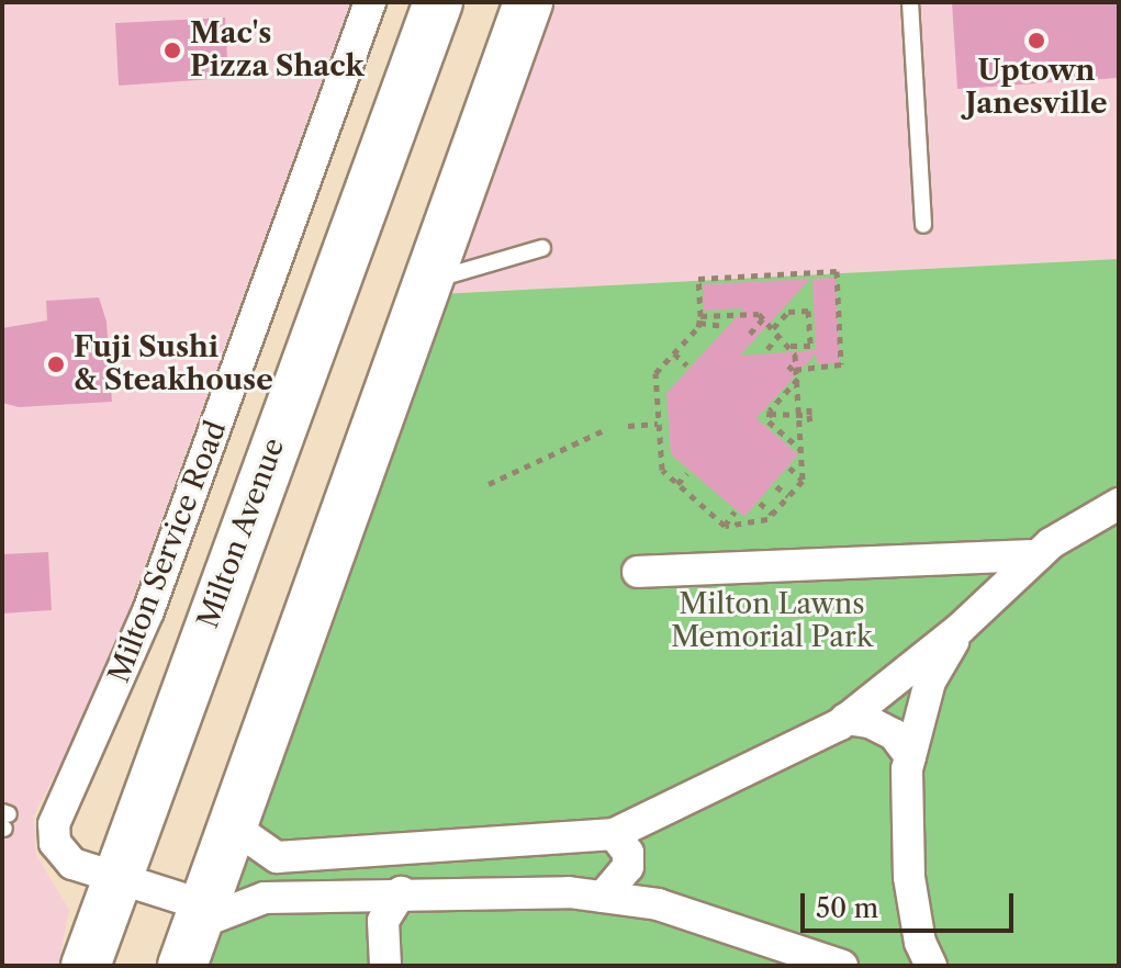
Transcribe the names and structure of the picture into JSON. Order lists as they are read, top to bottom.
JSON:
{
  "streets": {
    "main road": ["Milton Avenue"],
    "street": ["Milton Service Road"]
  },
  "crossings": [
    ["Milton Avenue", "Milton Service Road"]
  ],
  "parks": ["Milton Lawns Memorial Park"],
  "places": ["Uptown Janesville", "Mac's Pizza Shack", "Fuji Sushi & Steakhouse"],
  "scale_bar": "50 m"
}
